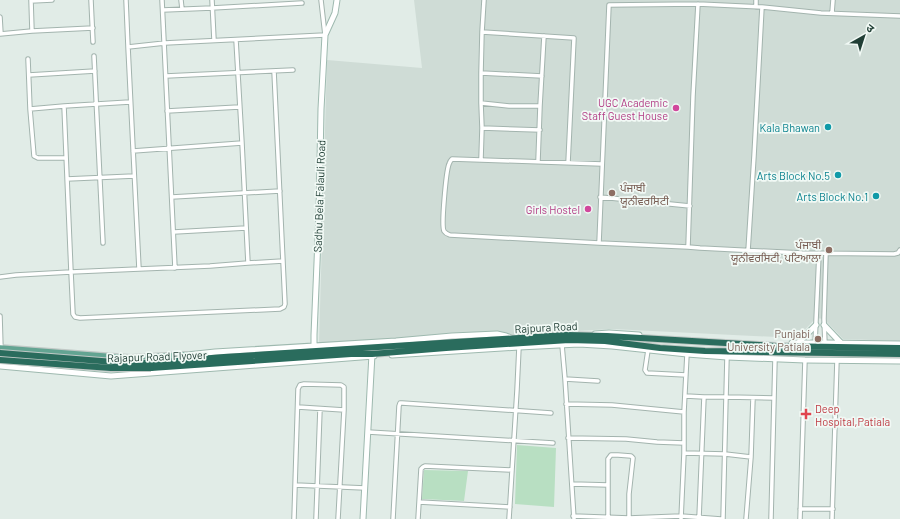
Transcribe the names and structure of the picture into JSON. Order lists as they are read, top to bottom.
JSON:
{
  "streets": {
    "highway": ["Rajpura Road", "Rajapur Road Flyover"],
    "street": ["Sadhu Bela Falauli Road"]
  },
  "crossings": [
    ["Sadhu Bela Falauli Road", "Rajpura Road"],
    ["Sadhu Bela Falauli Road", "Rajapur Road Flyover"],
    ["Rajpura Road", "Rajapur Road Flyover"]
  ],
  "places": {
    "other": [
      "UGC Academic Staff Guest House",
      "Kala Bhawan",
      "Arts Block No.5",
      "ਪੰਜਾਬੀ ਯੂਨੀਵਰਸਿਟੀ",
      "Arts Block No.1",
      "Girls Hostel",
      "ਪੰਜਾਬੀ ਯੂਨੀਵਰਸਿਟੀ, ਪਟਿਆਲਾ",
      "Punjabi University Patiala"
    ],
    "health": ["Deep Hospital,Patiala"]
  },
  "north": "top right"
}
